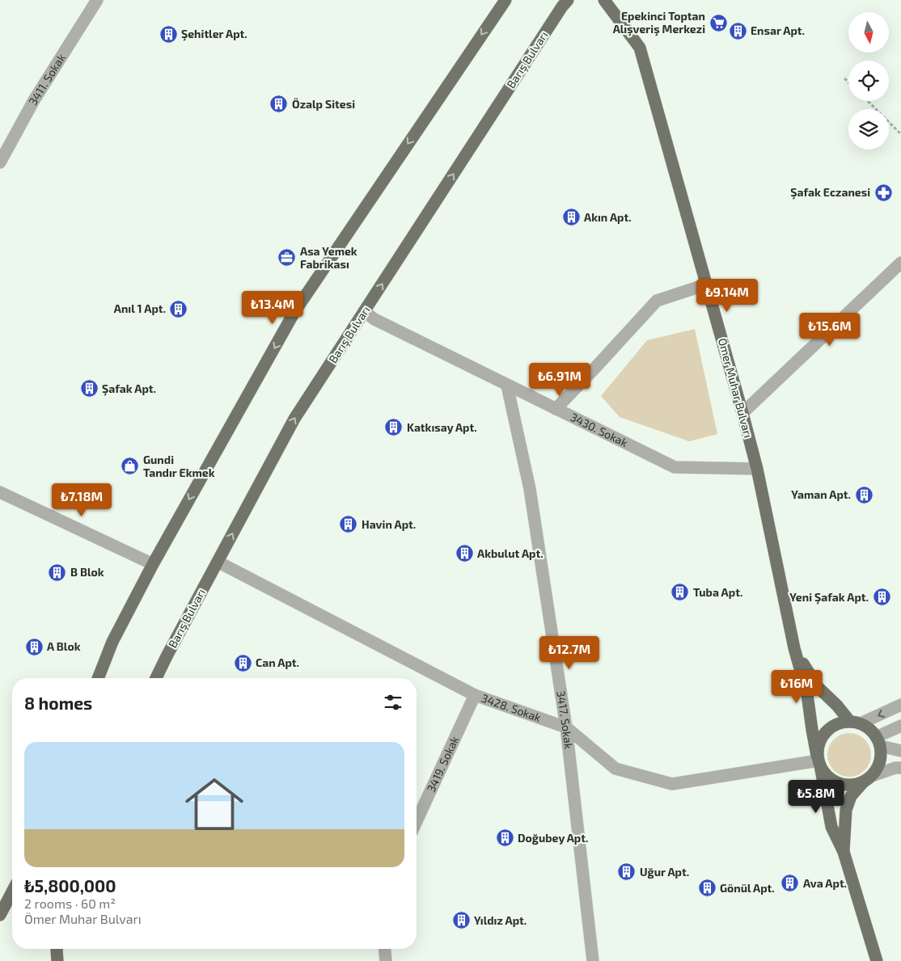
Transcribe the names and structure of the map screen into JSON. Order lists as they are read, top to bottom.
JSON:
{
  "streets": {
    "main road": ["Barış Bulvarı", "Ömer Muhar Bulvarı"],
    "street": [
      "3411. Sokak",
      "3430. Sokak",
      "3428. Sokak",
      "3417. Sokak",
      "3419. Sokak"
    ]
  },
  "crossings": [
    ["Barış Bulvarı", "3430. Sokak"],
    ["Barış Bulvarı", "3428. Sokak"],
    ["Ömer Muhar Bulvarı", "3430. Sokak"],
    ["Ömer Muhar Bulvarı", "3428. Sokak"],
    ["3430. Sokak", "3417. Sokak"],
    ["3428. Sokak", "3417. Sokak"],
    ["3428. Sokak", "3419. Sokak"]
  ],
  "places": {
    "supermarket": ["Epekinci Toptan Alışveriş Merkezi"],
    "building": [
      "Ensar Apt.",
      "Şehitler Apt.",
      "Özalp Sitesi",
      "Akın Apt.",
      "Anıl 1 Apt.",
      "Şafak Apt.",
      "Katkısay Apt.",
      "Yaman Apt.",
      "Havin Apt.",
      "Akbulut Apt.",
      "B Blok",
      "Tuba Apt.",
      "Yeni Şafak Apt.",
      "A Blok",
      "Can Apt.",
      "Doğubey Apt.",
      "Uğur Apt.",
      "Ava Apt.",
      "Gönül Apt.",
      "Yıldız Apt."
    ],
    "pharmacy": ["Şafak Eczanesi"],
    "office": ["Asa Yemek Fabrikası"],
    "shop": ["Gundi Tandır Ekmek"]
  },
  "north": "bottom",
  "page": {
    "price": [
      "₺9.14M",
      "₺13.4M",
      "₺15.6M",
      "₺6.91M",
      "₺7.18M",
      "₺12.7M",
      "₺16M",
      "₺5.8M"
    ],
    "heading": "8 homes",
    "list": [
      {
        "name": "₺5,800,000",
        "note": "2 rooms · 60 m² · Ömer Muhar Bulvarı"
      }
    ]
  }
}
